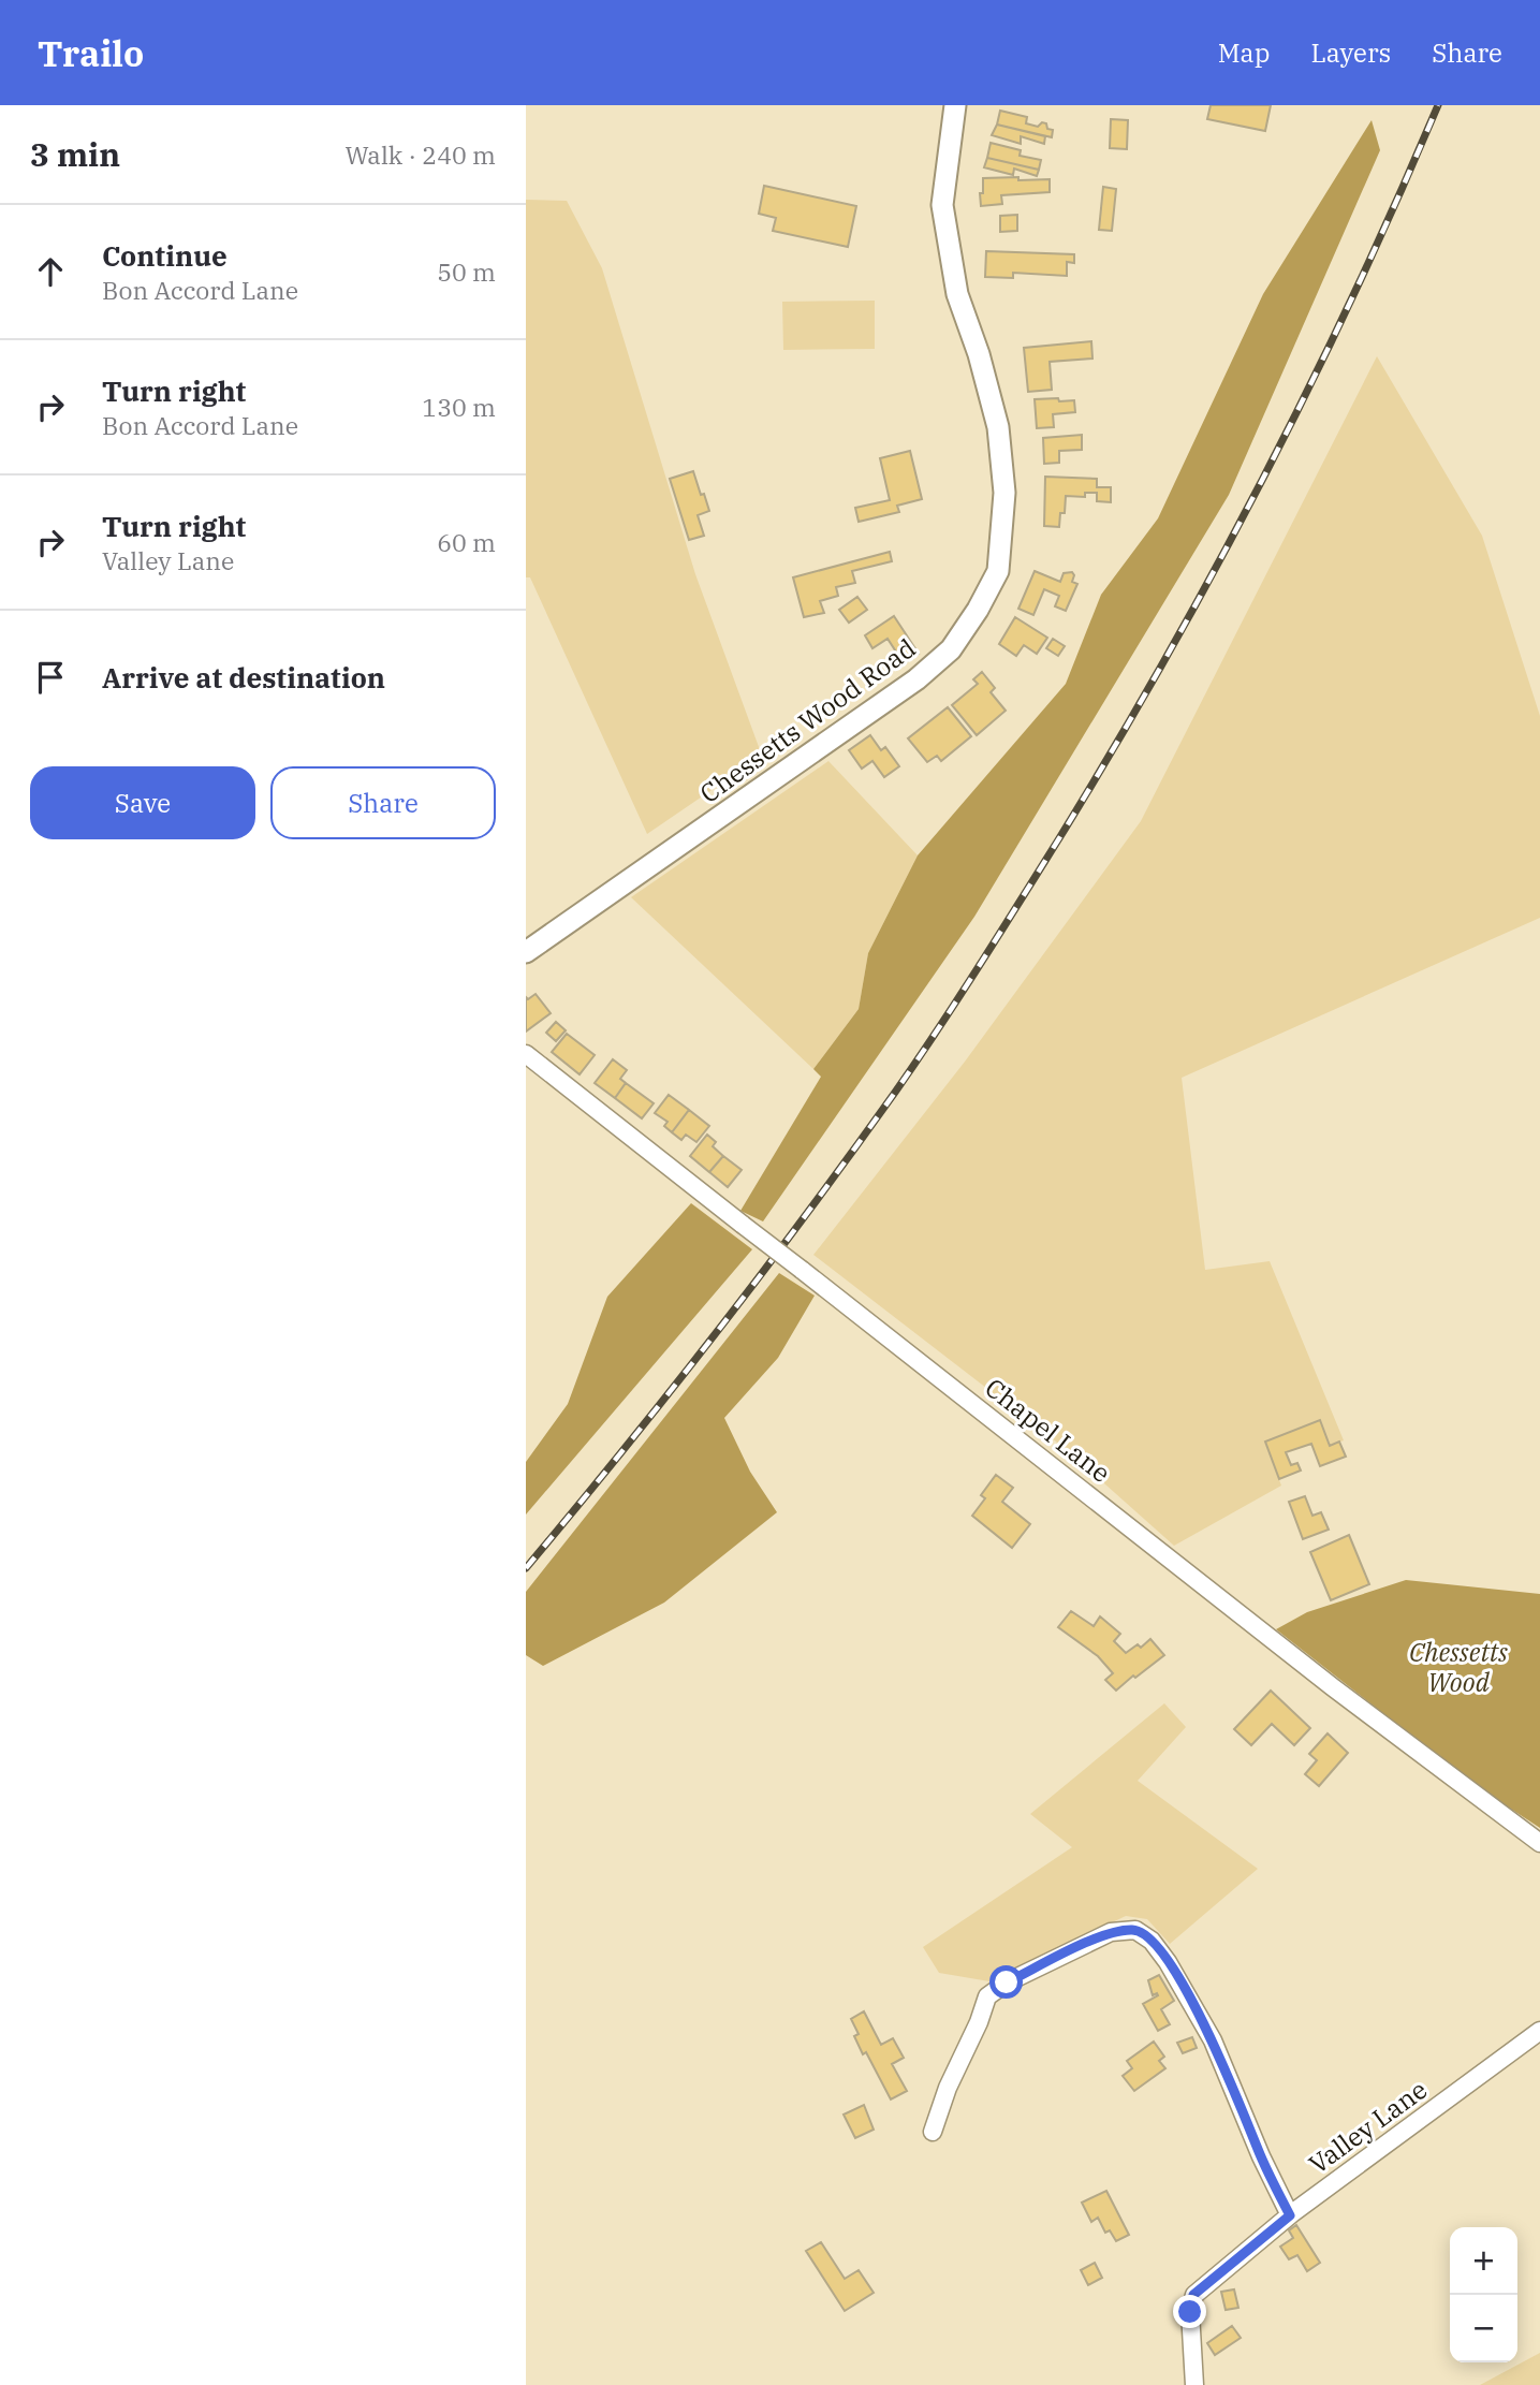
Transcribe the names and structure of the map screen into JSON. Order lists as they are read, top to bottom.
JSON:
{
  "streets": {
    "street": ["Chessetts Wood Road", "Chapel Lane", "Valley Lane"]
  },
  "parks": ["Chessetts Wood"],
  "page": {
    "header": "Trailo",
    "nav": ["Map", "Layers", "Share"],
    "heading": ["3 min", "Walk · 240 m"],
    "list": [
      ["Continue", "Bon Accord Lane", "50 m"],
      ["Turn right", "Bon Accord Lane", "130 m"],
      ["Turn right", "Valley Lane", "60 m"],
      "Arrive at destination"
    ],
    "buttons": ["Save", "Share"],
    "map_buttons": ["+", "−"]
  }
}
